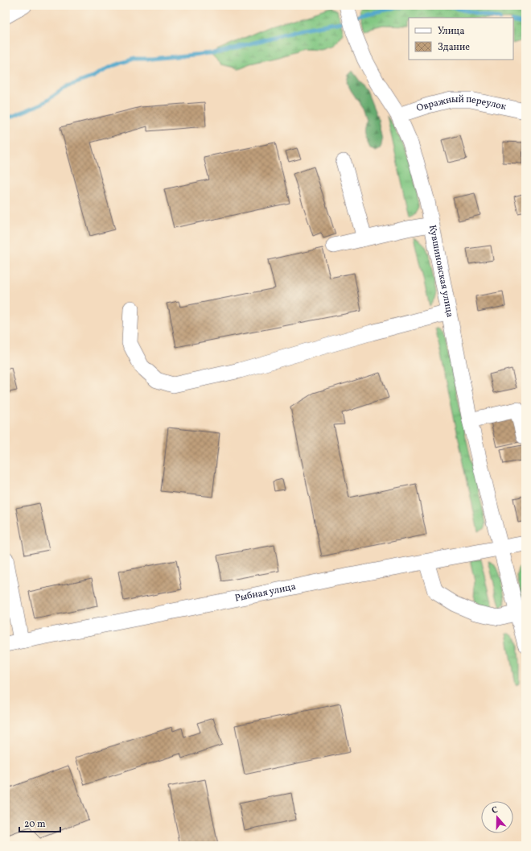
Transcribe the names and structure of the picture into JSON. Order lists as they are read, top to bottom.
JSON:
{
  "streets": {
    "street": ["Овражный переулок", "Кувшиновская улица", "Рыбная улица"]
  },
  "crossings": [
    ["Овражный переулок", "Кувшиновская улица"],
    ["Кувшиновская улица", "Рыбная улица"]
  ],
  "legend": ["Улица", "Здание"],
  "scale_bar": "20 m",
  "north": "top"
}
